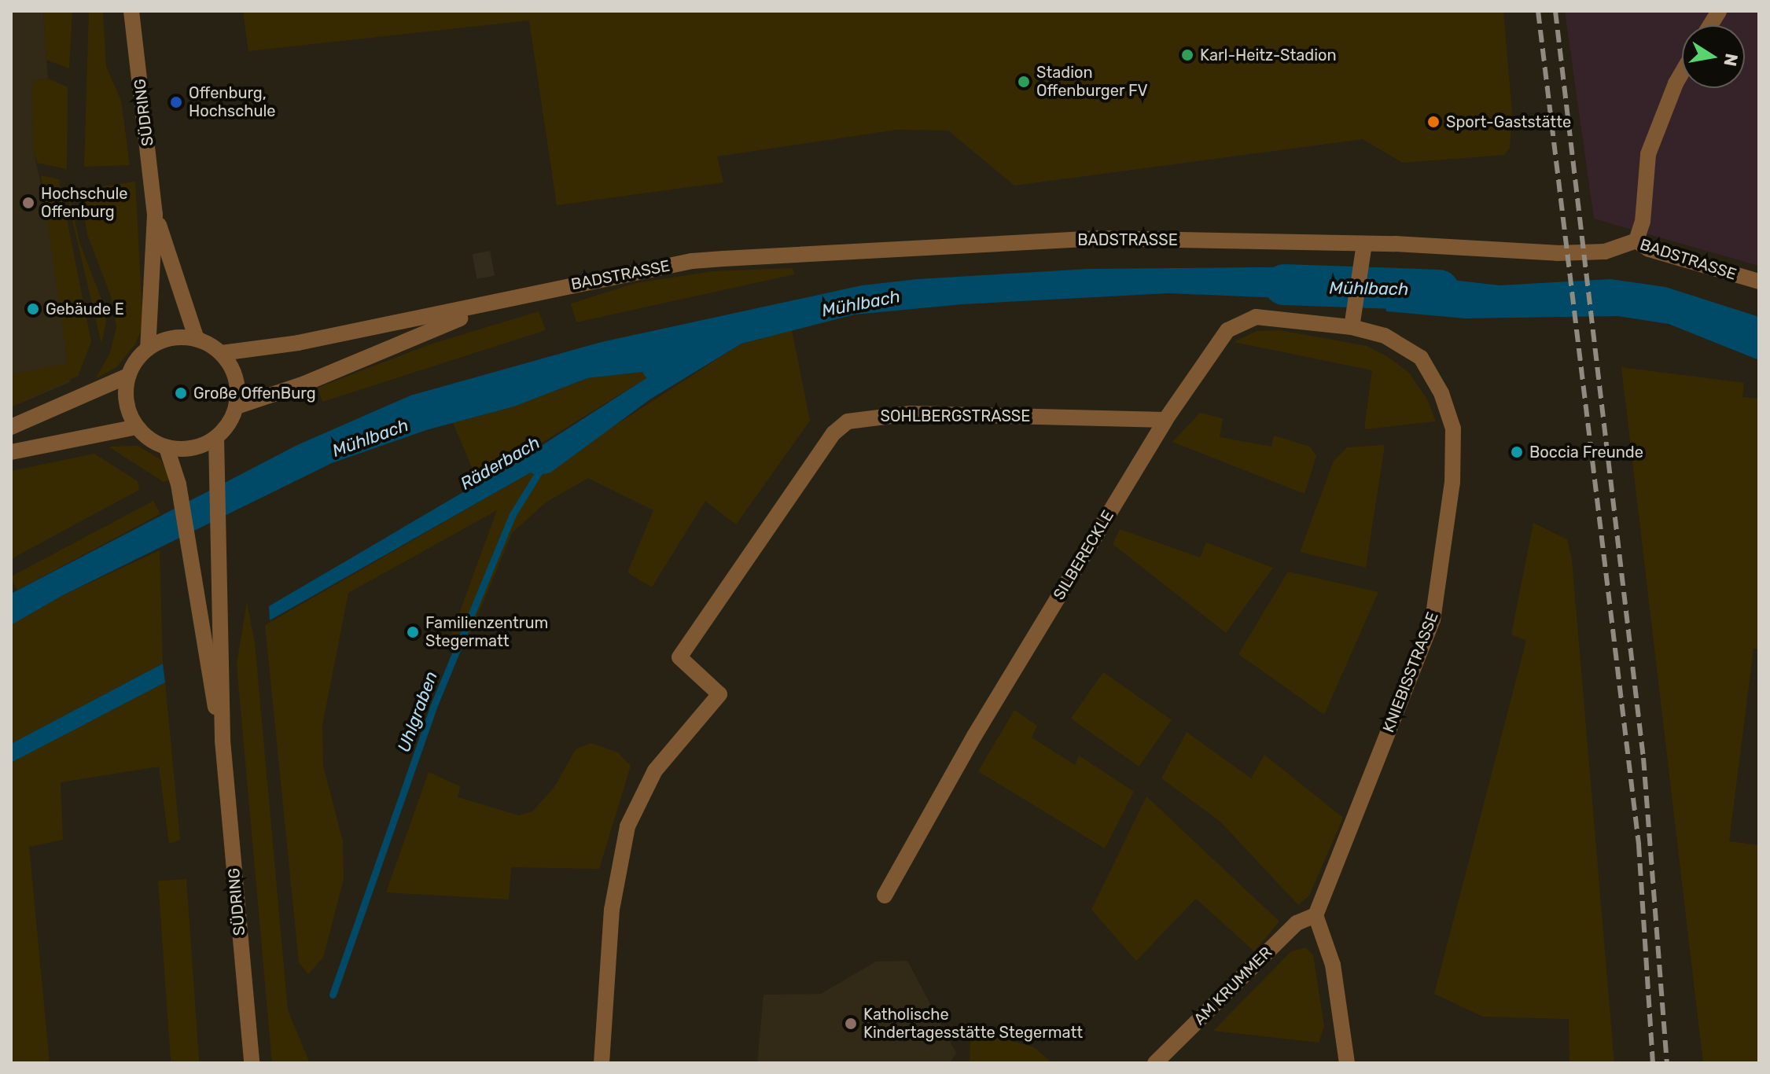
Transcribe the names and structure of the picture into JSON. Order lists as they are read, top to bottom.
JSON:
{
  "streets": {
    "street": [
      "SÜDRING",
      "BADSTRASSE",
      "SOHLBERGSTRASSE",
      "SILBERECKLE",
      "KNIEBISSTRASSE",
      "AM KRUMMER"
    ]
  },
  "crossings": [
    ["SÜDRING", "BADSTRASSE"],
    ["SOHLBERGSTRASSE", "SILBERECKLE"],
    ["SILBERECKLE", "KNIEBISSTRASSE"],
    ["KNIEBISSTRASSE", "AM KRUMMER"]
  ],
  "water": ["Mühlbach", "Räderbach", "Uhlgraben"],
  "places": [
    "Karl-Heitz-Stadion",
    "Stadion Offenburger FV",
    "Offenburg, Hochschule",
    "Sport-Gaststätte",
    "Hochschule Offenburg",
    "Gebäude E",
    "Große OffenBurg",
    "Boccia Freunde",
    "Familienzentrum Stegermatt",
    "Katholische Kindertagesstätte Stegermatt"
  ],
  "north": "right"
}
